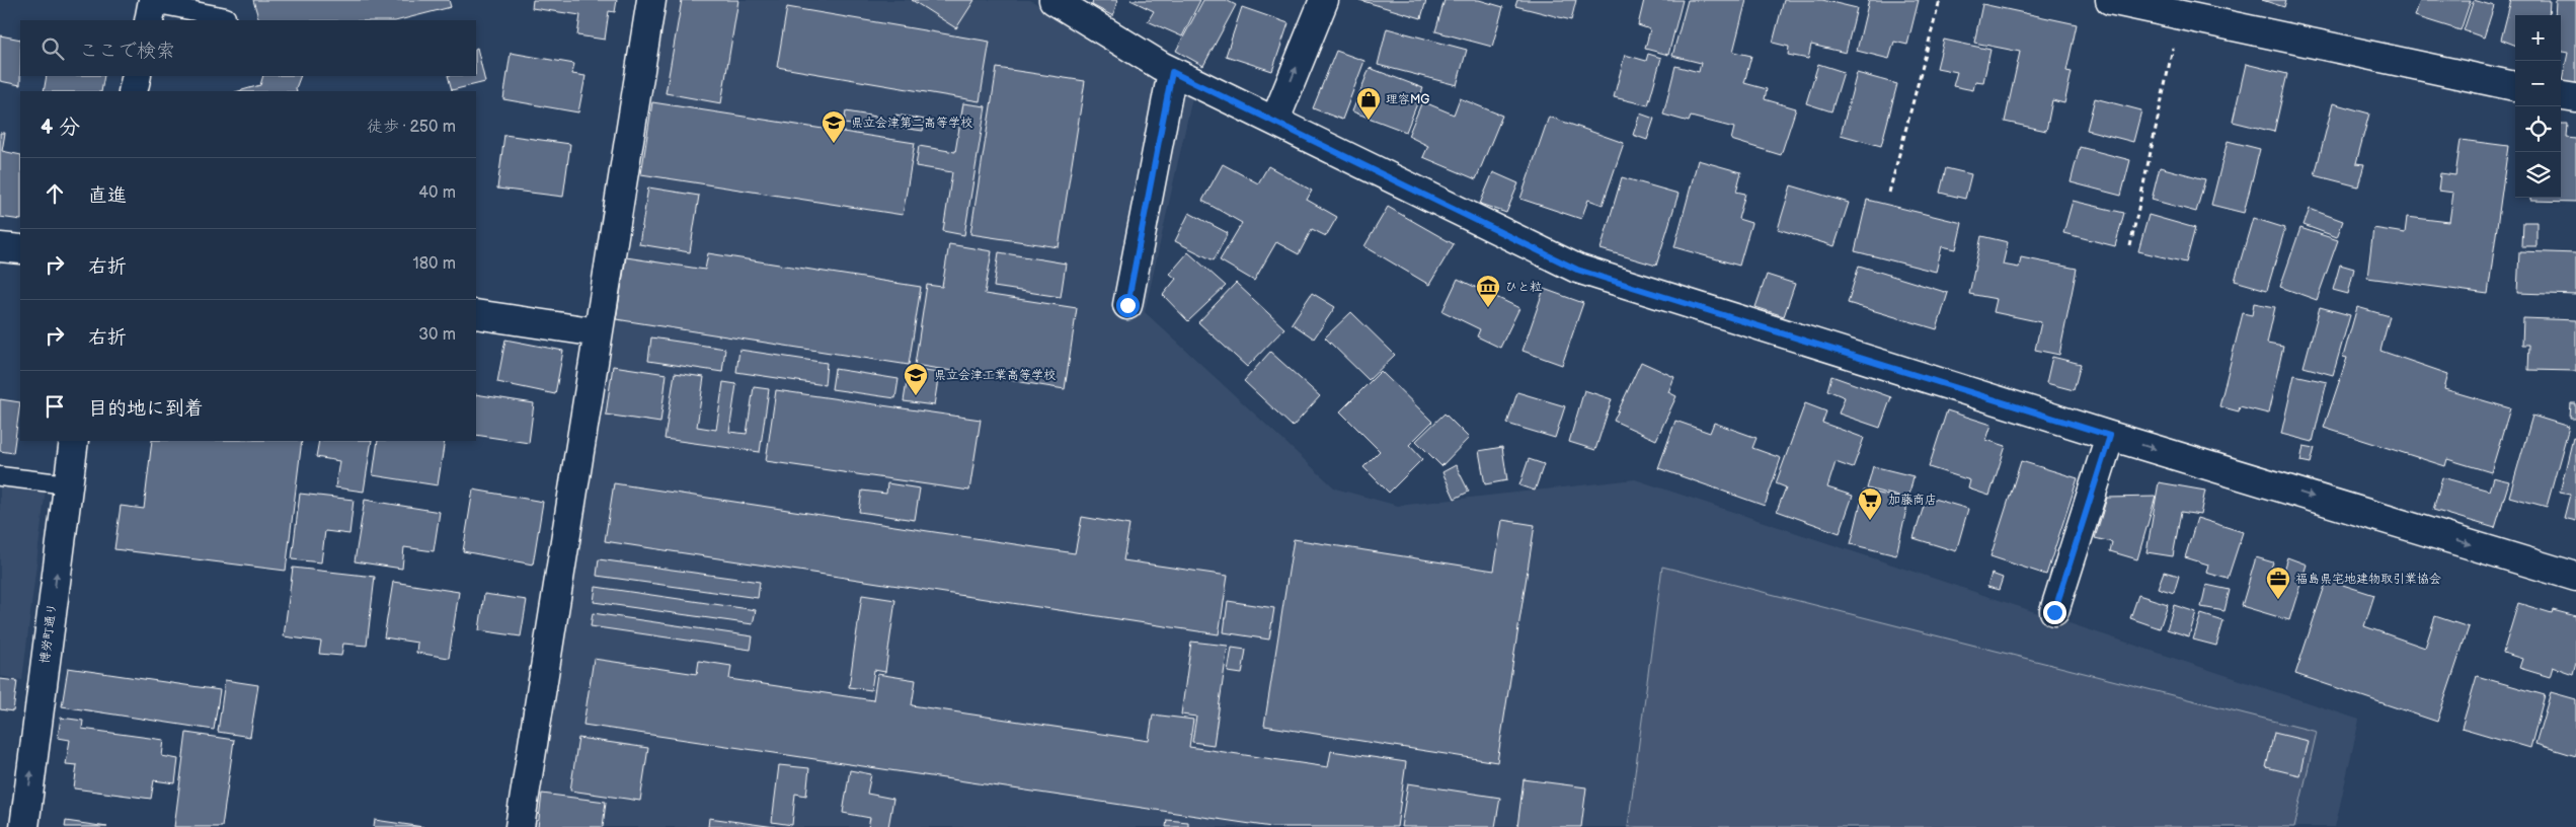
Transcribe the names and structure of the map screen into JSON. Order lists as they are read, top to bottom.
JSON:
{
  "streets": {
    "street": ["博労町通り"]
  },
  "one_way": ["博労町通り"],
  "places": {
    "shop": ["理容MG"],
    "school or university": ["県立会津第二高等学校", "県立会津工業高等学校"],
    "museum": ["ひと粒"],
    "supermarket": ["加藤商店"],
    "office": ["福島県宅地建物取引業協会"]
  },
  "page": {
    "map_buttons": ["+", "−"],
    "search": "ここで検索",
    "heading": ["4 分", "徒歩 · 250 m"],
    "list": [
      ["直進", "40 m"],
      ["右折", "180 m"],
      ["右折", "30 m"],
      "目的地に到着"
    ]
  }
}
